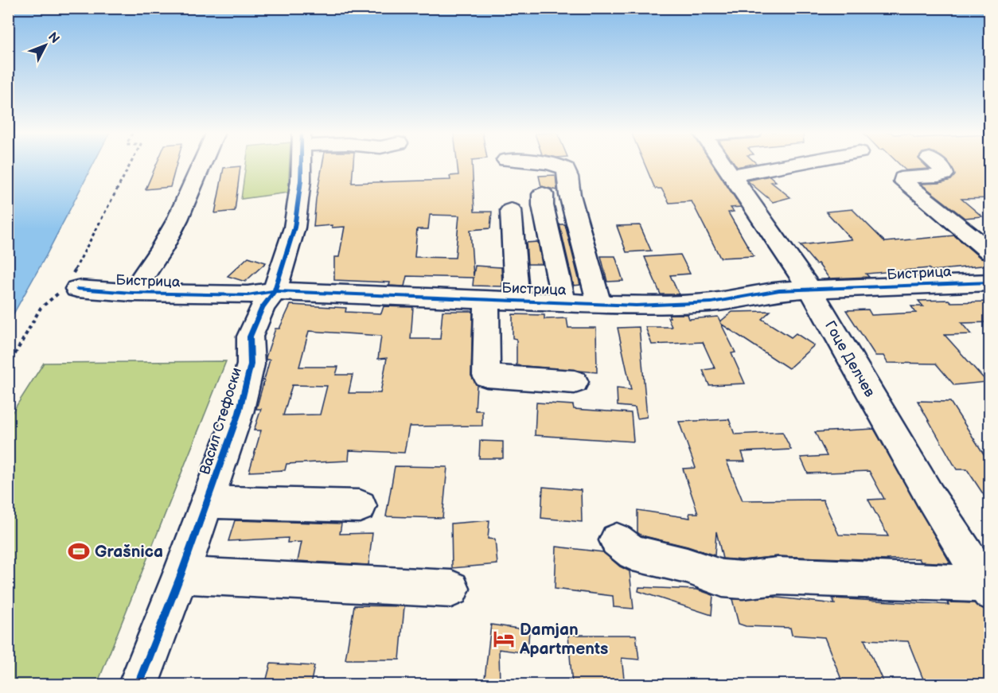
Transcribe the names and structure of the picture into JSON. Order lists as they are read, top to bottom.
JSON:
{
  "streets": {
    "street": ["Бистрица", "Гоце Делчев", "Васил Стефоски"]
  },
  "crossings": [
    ["Бистрица", "Гоце Делчев"],
    ["Бистрица", "Васил Стефоски"]
  ],
  "places": {
    "sports": ["Grašnica"],
    "hotel": ["Damjan Apartments"]
  },
  "north": "top right"
}
